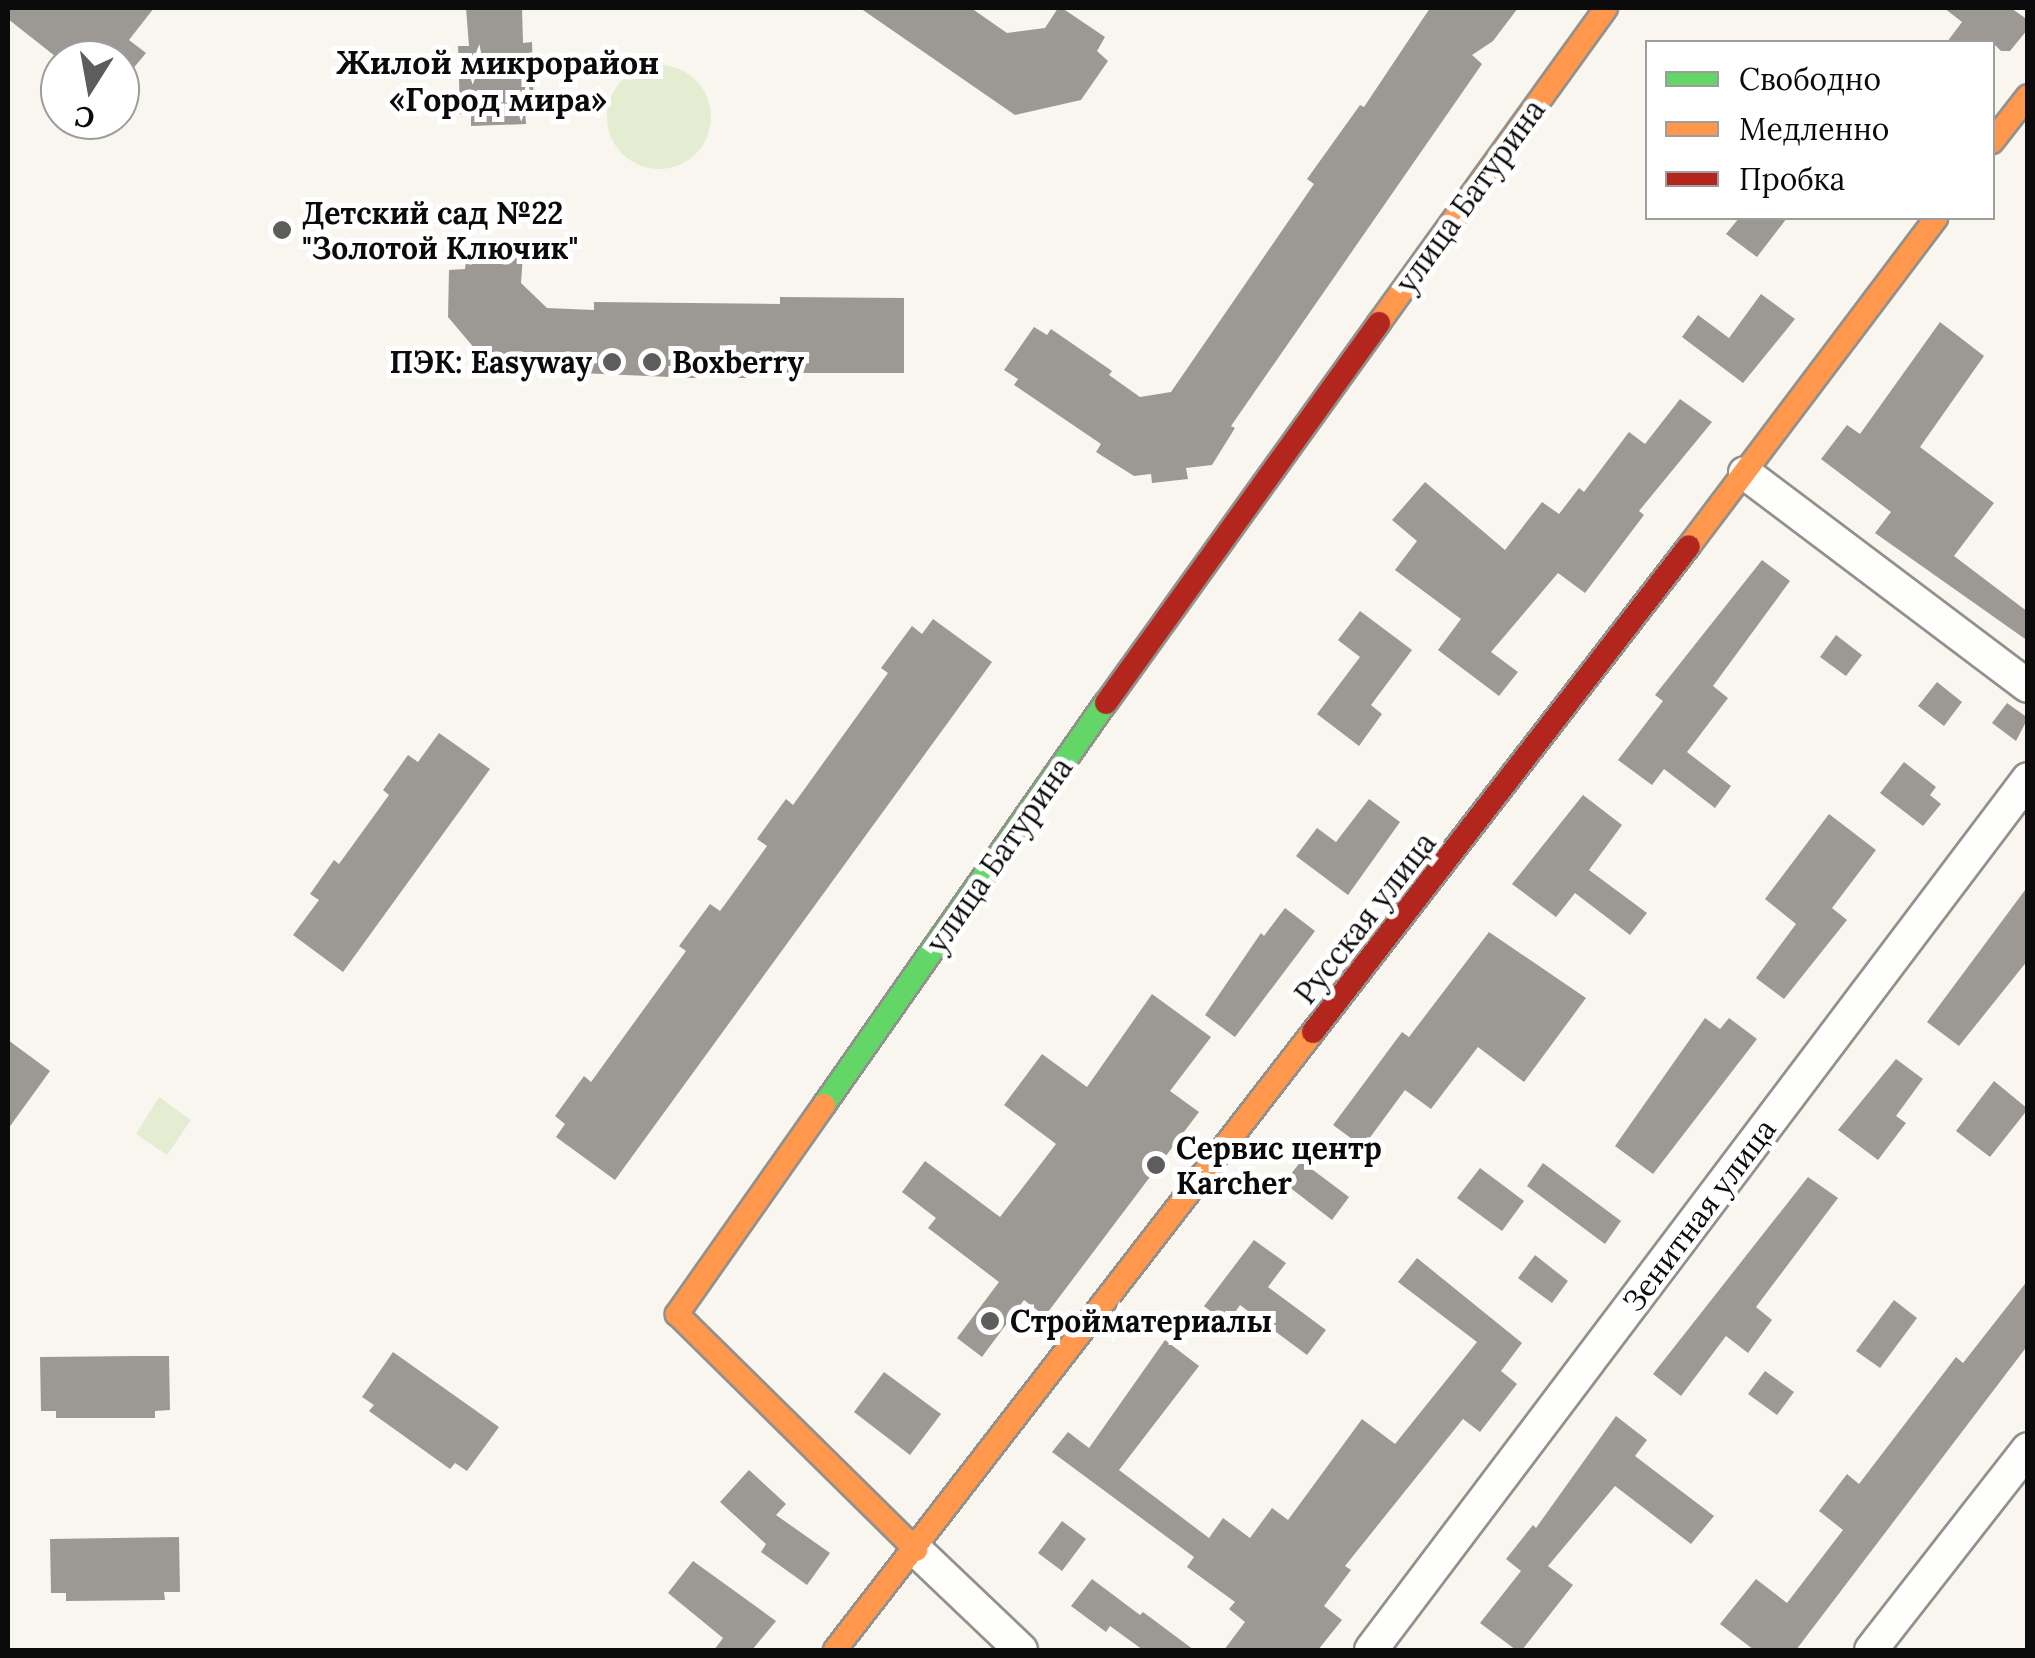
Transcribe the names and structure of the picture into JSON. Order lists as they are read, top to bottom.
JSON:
{
  "streets": {
    "street": ["улица Батурина", "Русская улица", "Зенитная улица"]
  },
  "crossings": [
    ["улица Батурина", "Русская улица"]
  ],
  "districts": ["Жилой микрорайон «Город мира»"],
  "places": [
    "Детский сад №22 \"Золотой Ключик\"",
    "ПЭК: Easyway",
    "Boxberry",
    "Сервис центр Karcher",
    "Стройматериалы"
  ],
  "legend": ["Свободно", "Медленно", "Пробка"],
  "north": "bottom"
}
